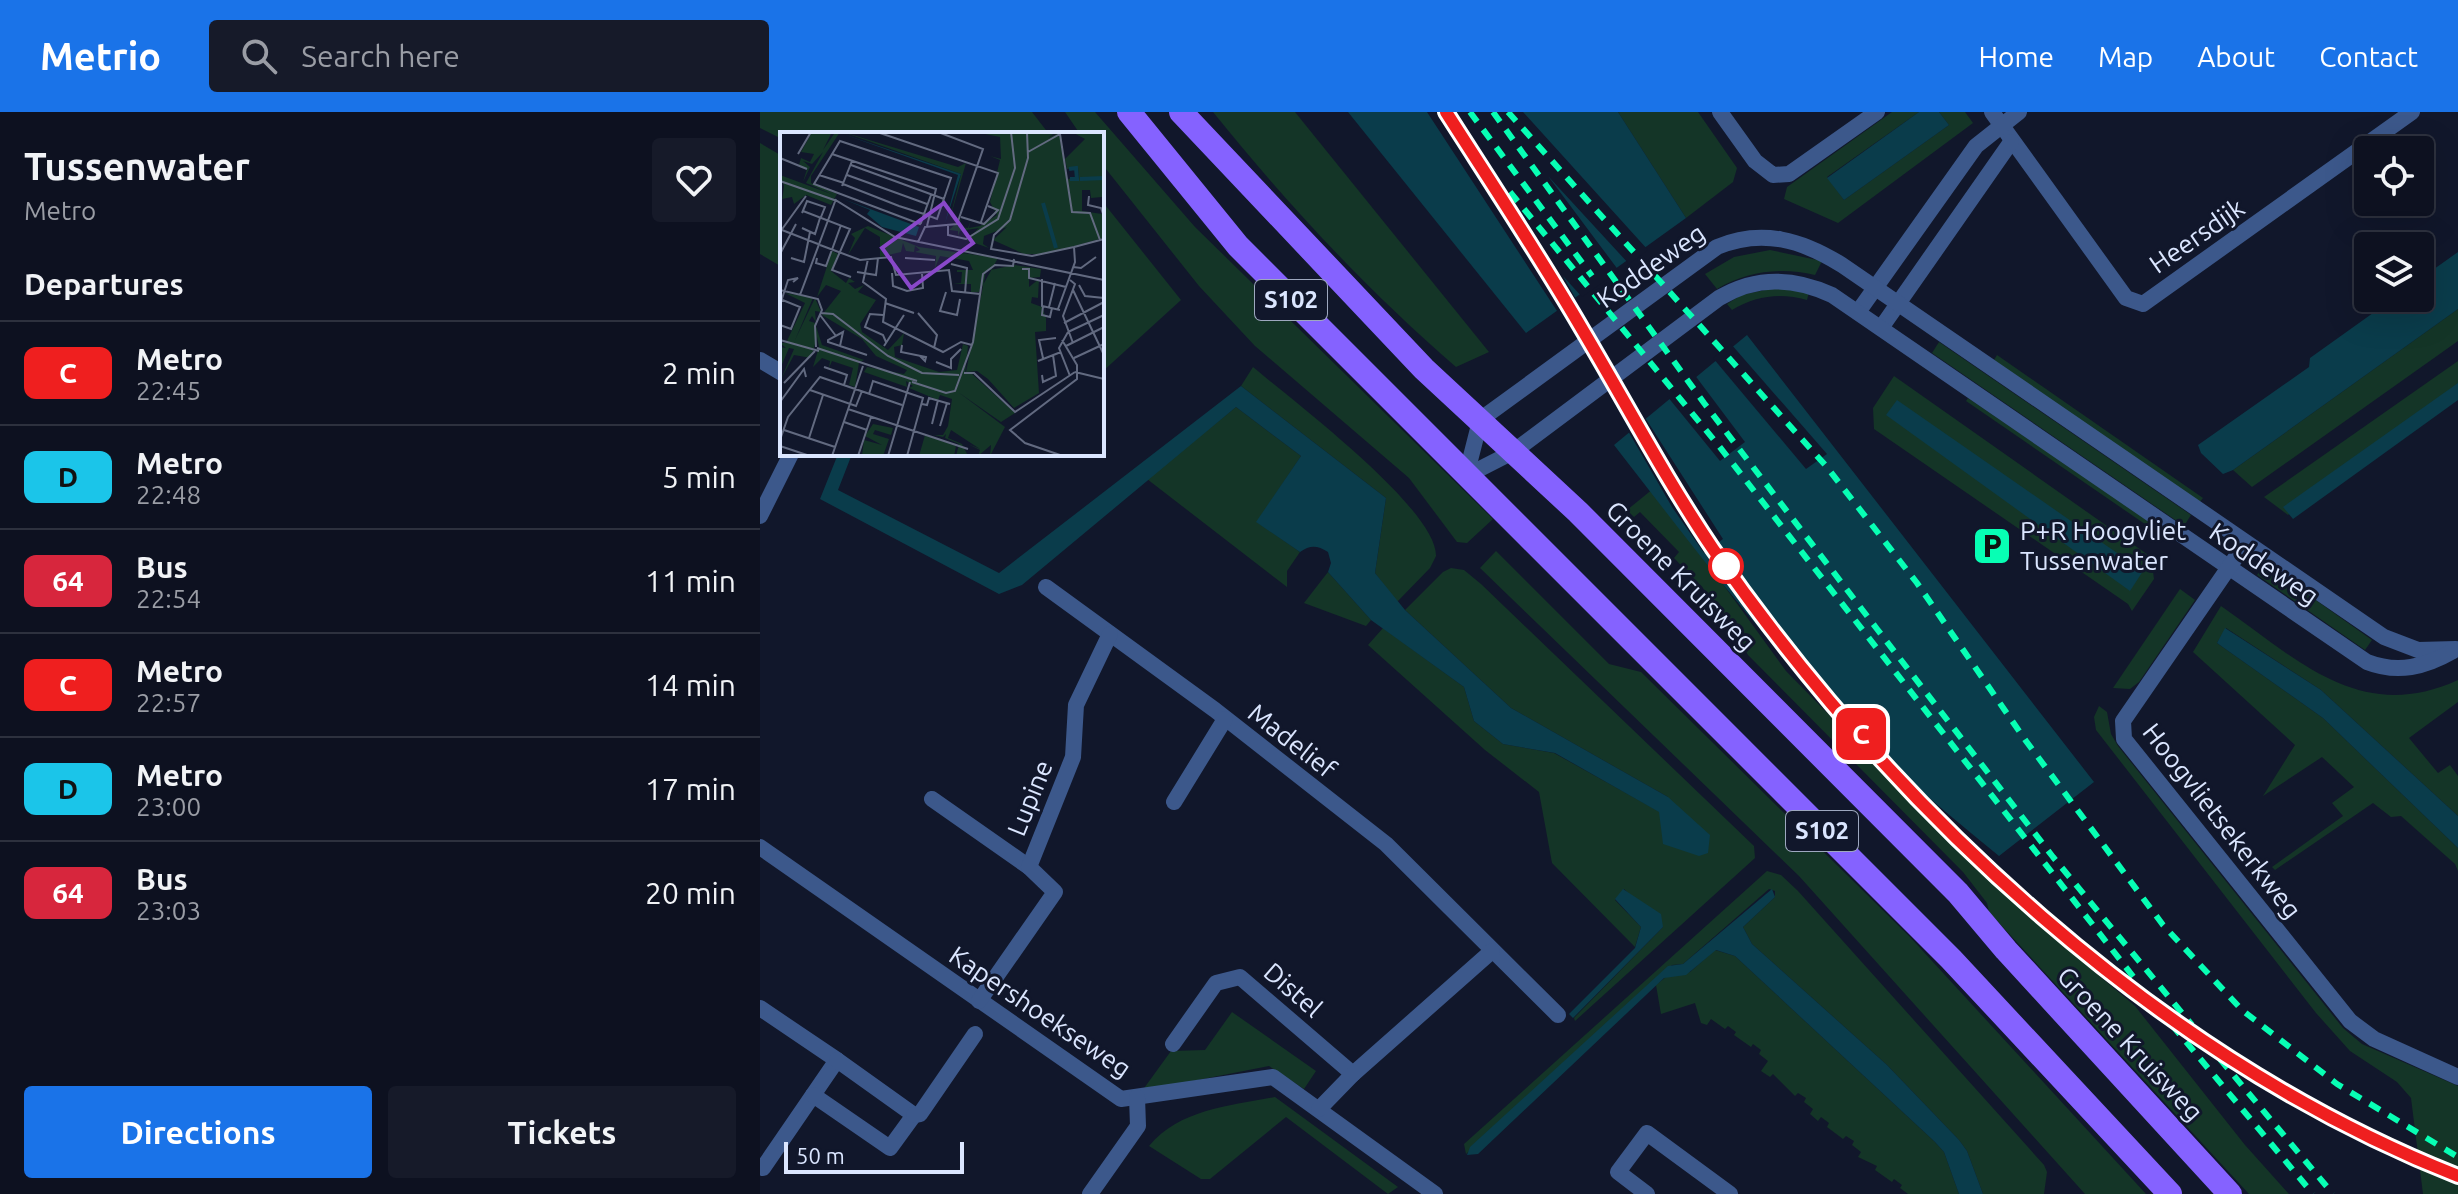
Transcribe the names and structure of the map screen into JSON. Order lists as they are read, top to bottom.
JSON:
{
  "streets": {
    "main road": ["S102", "Groene Kruisweg"],
    "street": [
      "Heersdijk",
      "Koddeweg",
      "Madelief",
      "Lupine",
      "Hoogvlietsekerkweg",
      "Distel",
      "Kapershoekseweg"
    ]
  },
  "crossings": [
    ["Koddeweg", "S102"],
    ["Koddeweg", "Groene Kruisweg"],
    ["Koddeweg", "Hoogvlietsekerkweg"],
    ["Madelief", "Lupine"],
    ["Lupine", "Kapershoekseweg"]
  ],
  "places": {
    "parking": ["P+R Hoogvliet Tussenwater"]
  },
  "lines": ["metro line C"],
  "scale_bar": "50 m",
  "page": {
    "header": "Metrio",
    "search": "Search here",
    "nav": [
      "Home",
      "Map",
      "About",
      "Contact"
    ],
    "heading": [
      ["Tussenwater", "Metro"],
      "Departures"
    ],
    "on_map": "C",
    "list": [
      {
        "mark": "C",
        "name": "Metro",
        "note": "22:45",
        "value": "2 min"
      },
      {
        "mark": "D",
        "name": "Metro",
        "note": "22:48",
        "value": "5 min"
      },
      {
        "mark": "64",
        "name": "Bus",
        "note": "22:54",
        "value": "11 min"
      },
      {
        "mark": "C",
        "name": "Metro",
        "note": "22:57",
        "value": "14 min"
      },
      {
        "mark": "D",
        "name": "Metro",
        "note": "23:00",
        "value": "17 min"
      },
      {
        "mark": "64",
        "name": "Bus",
        "note": "23:03",
        "value": "20 min"
      }
    ],
    "buttons": ["Directions", "Tickets"],
    "scale": "50 m"
  }
}
